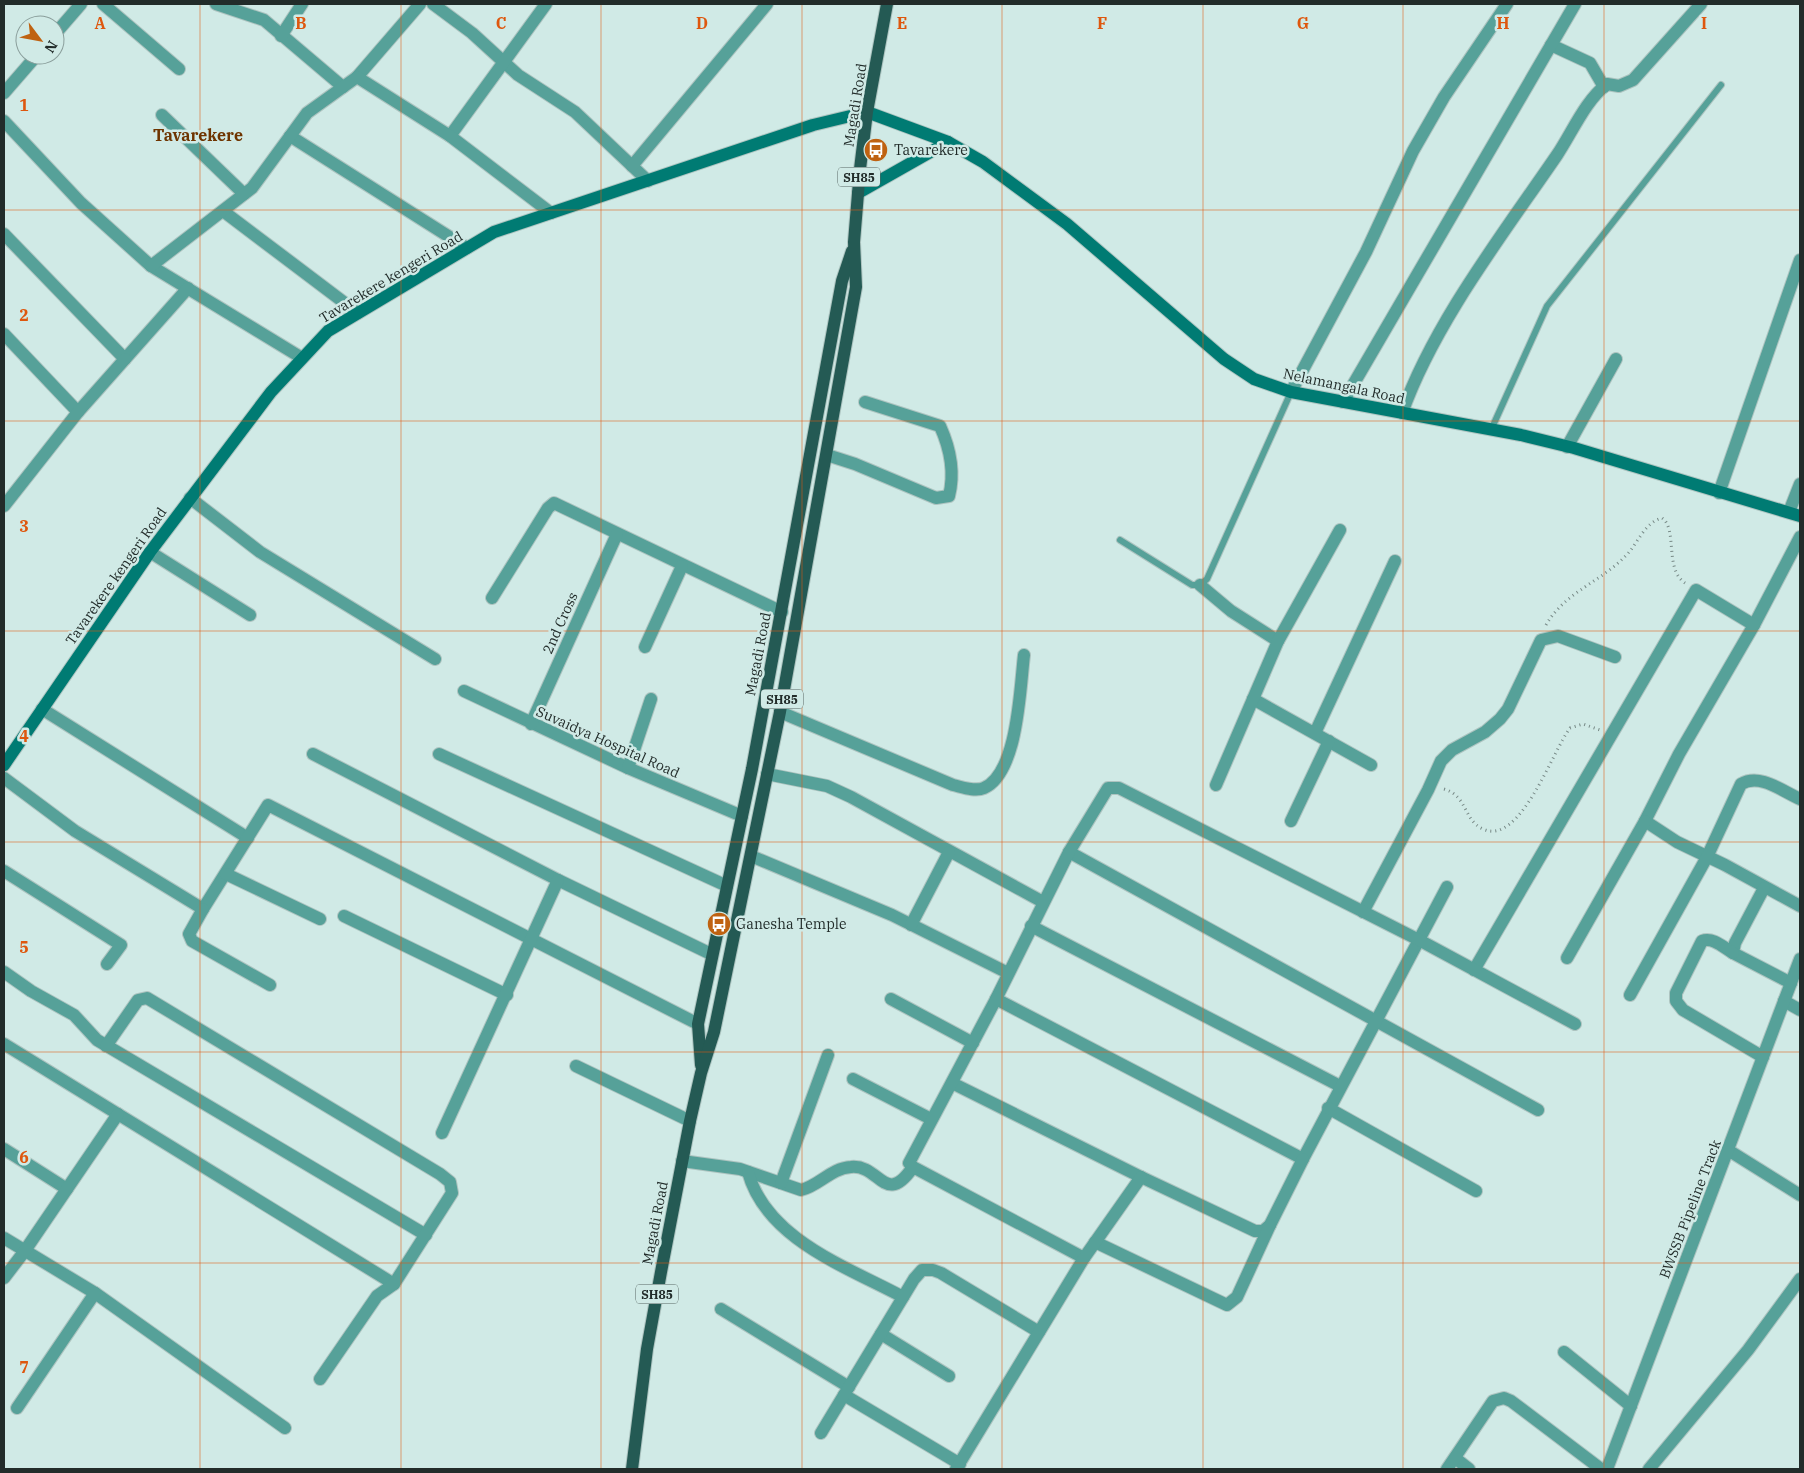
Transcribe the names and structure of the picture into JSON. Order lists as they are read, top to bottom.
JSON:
{
  "streets": {
    "main road": [
      "Magadi Road",
      "SH85",
      "Tavarekere kengeri Road",
      "Nelamangala Road"
    ],
    "street": ["2nd Cross", "Suvaidya Hospital Road", "BWSSB Pipeline Track"]
  },
  "crossings": [
    ["Magadi Road", "Tavarekere kengeri Road"],
    ["Magadi Road", "Nelamangala Road"],
    ["Magadi Road", "Suvaidya Hospital Road"],
    ["Tavarekere kengeri Road", "Nelamangala Road"],
    ["2nd Cross", "Suvaidya Hospital Road"]
  ],
  "districts": ["Tavarekere"],
  "places": {
    "bus stop": ["Tavarekere", "Ganesha Temple"]
  },
  "north": "bottom right",
  "grid": {
    "columns": [
      "A",
      "B",
      "C",
      "D",
      "E",
      "F",
      "G",
      "H",
      "I"
    ],
    "rows": [
      "1",
      "2",
      "3",
      "4",
      "5",
      "6",
      "7"
    ]
  }
}
